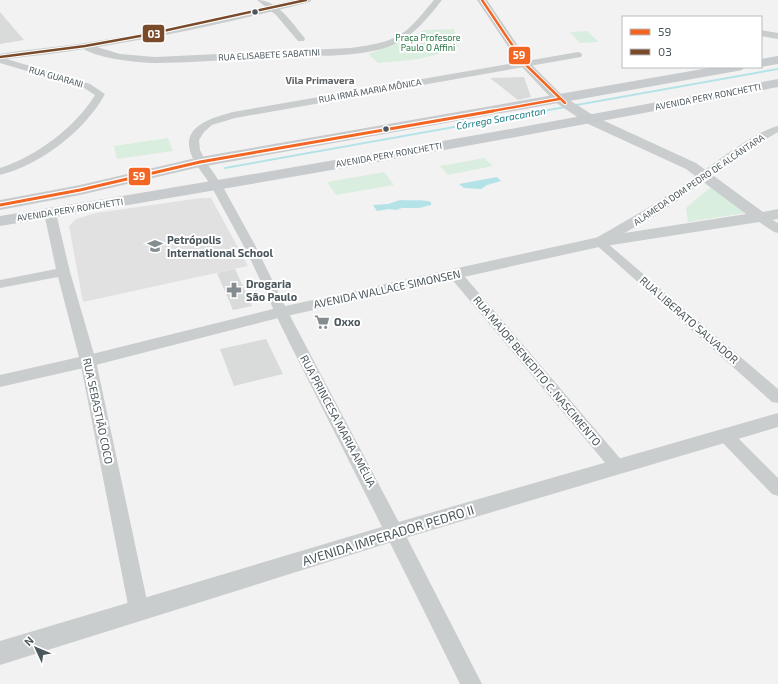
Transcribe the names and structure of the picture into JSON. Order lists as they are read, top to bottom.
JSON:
{
  "streets": {
    "main road": ["AVENIDA PERY RONCHETTI"],
    "street": [
      "RUA ELISABETE SABATINI",
      "RUA GUARANI",
      "RUA IRMÃ MARIA MÔNICA",
      "ALAMEDA DOM PEDRO DE ALCÂNTARA",
      "AVENIDA WALLACE SIMONSEN",
      "RUA LIBERATO SALVADOR",
      "RUA MAJOR BENEDITO C. NASCIMENTO",
      "RUA SEBASTIÃO COCO",
      "RUA PRINCESA MARIA AMÉLIA",
      "AVENIDA IMPERADOR PEDRO II"
    ]
  },
  "crossings": [
    ["RUA IRMÃ MARIA MÔNICA", "AVENIDA PERY RONCHETTI"],
    ["RUA IRMÃ MARIA MÔNICA", "RUA PRINCESA MARIA AMÉLIA"],
    ["AVENIDA PERY RONCHETTI", "RUA SEBASTIÃO COCO"],
    ["AVENIDA PERY RONCHETTI", "RUA PRINCESA MARIA AMÉLIA"],
    ["ALAMEDA DOM PEDRO DE ALCÂNTARA", "AVENIDA WALLACE SIMONSEN"],
    ["ALAMEDA DOM PEDRO DE ALCÂNTARA", "RUA LIBERATO SALVADOR"],
    ["AVENIDA WALLACE SIMONSEN", "RUA LIBERATO SALVADOR"],
    ["AVENIDA WALLACE SIMONSEN", "RUA MAJOR BENEDITO C. NASCIMENTO"],
    ["AVENIDA WALLACE SIMONSEN", "RUA SEBASTIÃO COCO"],
    ["AVENIDA WALLACE SIMONSEN", "RUA PRINCESA MARIA AMÉLIA"],
    ["RUA MAJOR BENEDITO C. NASCIMENTO", "AVENIDA IMPERADOR PEDRO II"],
    ["RUA SEBASTIÃO COCO", "AVENIDA IMPERADOR PEDRO II"],
    ["RUA PRINCESA MARIA AMÉLIA", "AVENIDA IMPERADOR PEDRO II"]
  ],
  "districts": ["Vila Primavera"],
  "water": ["Córrego Saracantan"],
  "parks": ["Praça Profesore Paulo O Affini"],
  "places": {
    "school or university": ["Petrópolis International School"],
    "pharmacy": ["Drogaria São Paulo"],
    "supermarket": ["Oxxo"]
  },
  "lines": ["transit line 59", "transit line 03"],
  "legend": ["59", "03"],
  "north": "top left"
}
